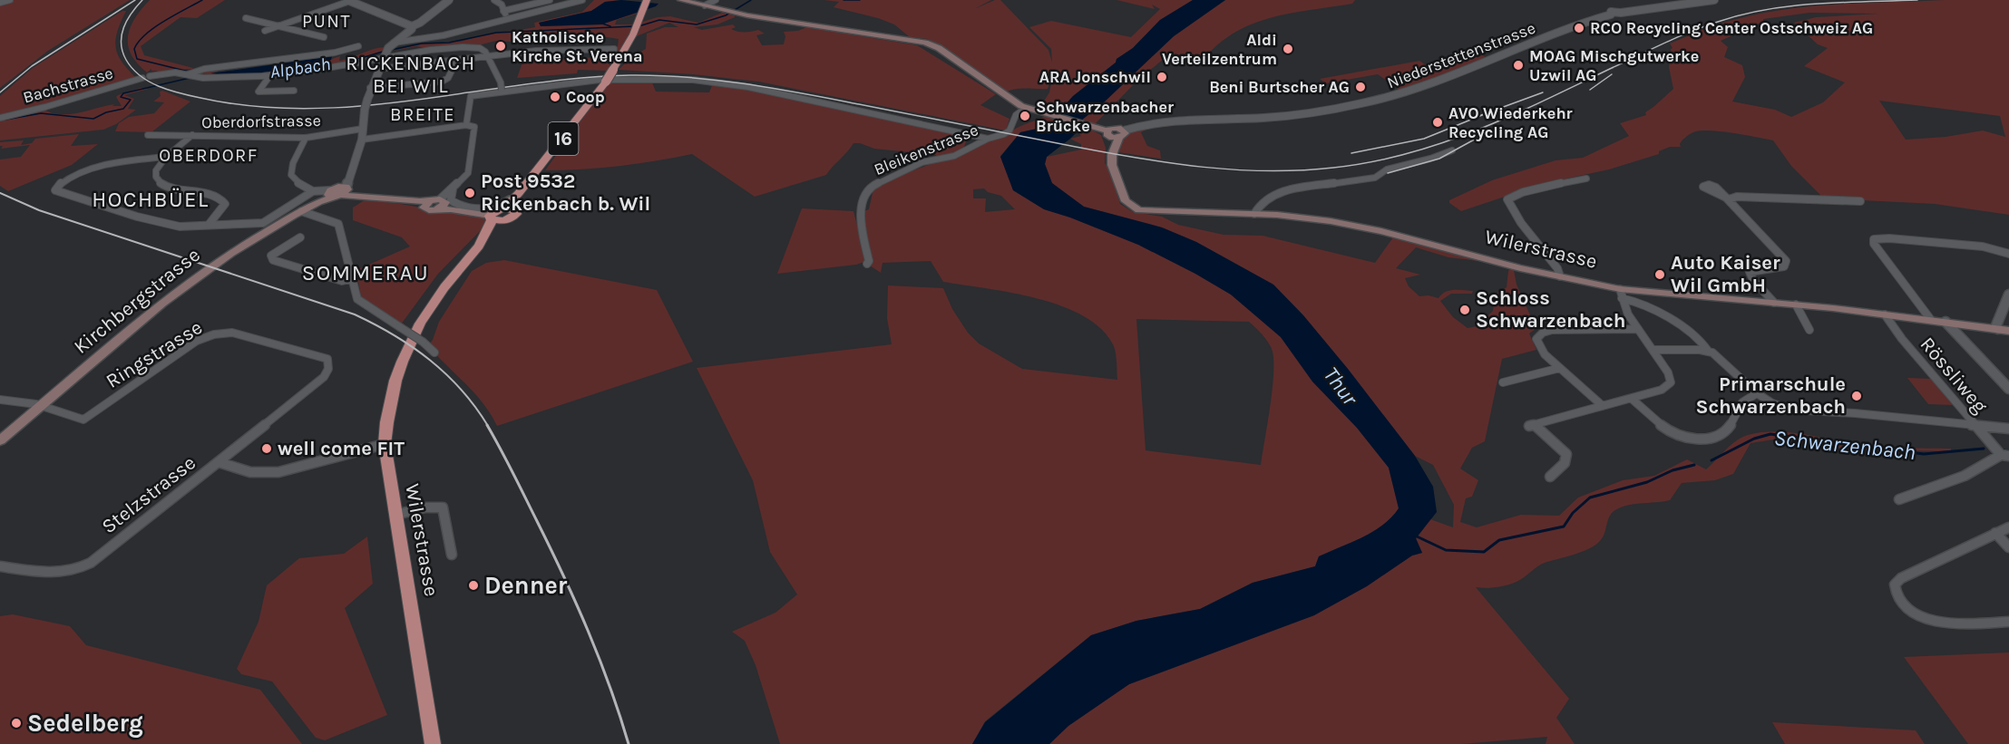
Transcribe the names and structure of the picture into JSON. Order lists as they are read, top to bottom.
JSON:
{
  "streets": {
    "main road": ["16", "Wilerstrasse", "Kirchbergstrasse"],
    "street": [
      "Niederstettenstrasse",
      "Bachstrasse",
      "Oberdorfstrasse",
      "Bleikenstrasse",
      "Ringstrasse",
      "Rössliweg",
      "Stelzstrasse"
    ]
  },
  "crossings": [
    ["Niederstettenstrasse", "Wilerstrasse"],
    ["Wilerstrasse", "Rössliweg"],
    ["Wilerstrasse", "Stelzstrasse"],
    ["Kirchbergstrasse", "Ringstrasse"],
    ["Ringstrasse", "Stelzstrasse"]
  ],
  "districts": [
    "PUNT",
    "RICKENBACH BEI WIL",
    "BREITE",
    "OBERDORF",
    "HOCHBÜEL",
    "SOMMERAU"
  ],
  "water": ["Alpbach", "Thur", "Schwarzenbach"],
  "places": [
    "RCO Recycling Center Ostschweiz AG",
    "Katholische Kirche St. Verena",
    "Aldi Verteilzentrum",
    "MOAG Mischgutwerke Uzwil AG",
    "ARA Jonschwil",
    "Beni Burtscher AG",
    "Coop",
    "Schwarzenbacher Brücke",
    "AVO Wiederkehr Recycling AG",
    "Post 9532 Rickenbach b. Wil",
    "Auto Kaiser Wil GmbH",
    "Schloss Schwarzenbach",
    "Primarschule Schwarzenbach",
    "well come FIT",
    "Denner",
    "Sedelberg"
  ]
}
